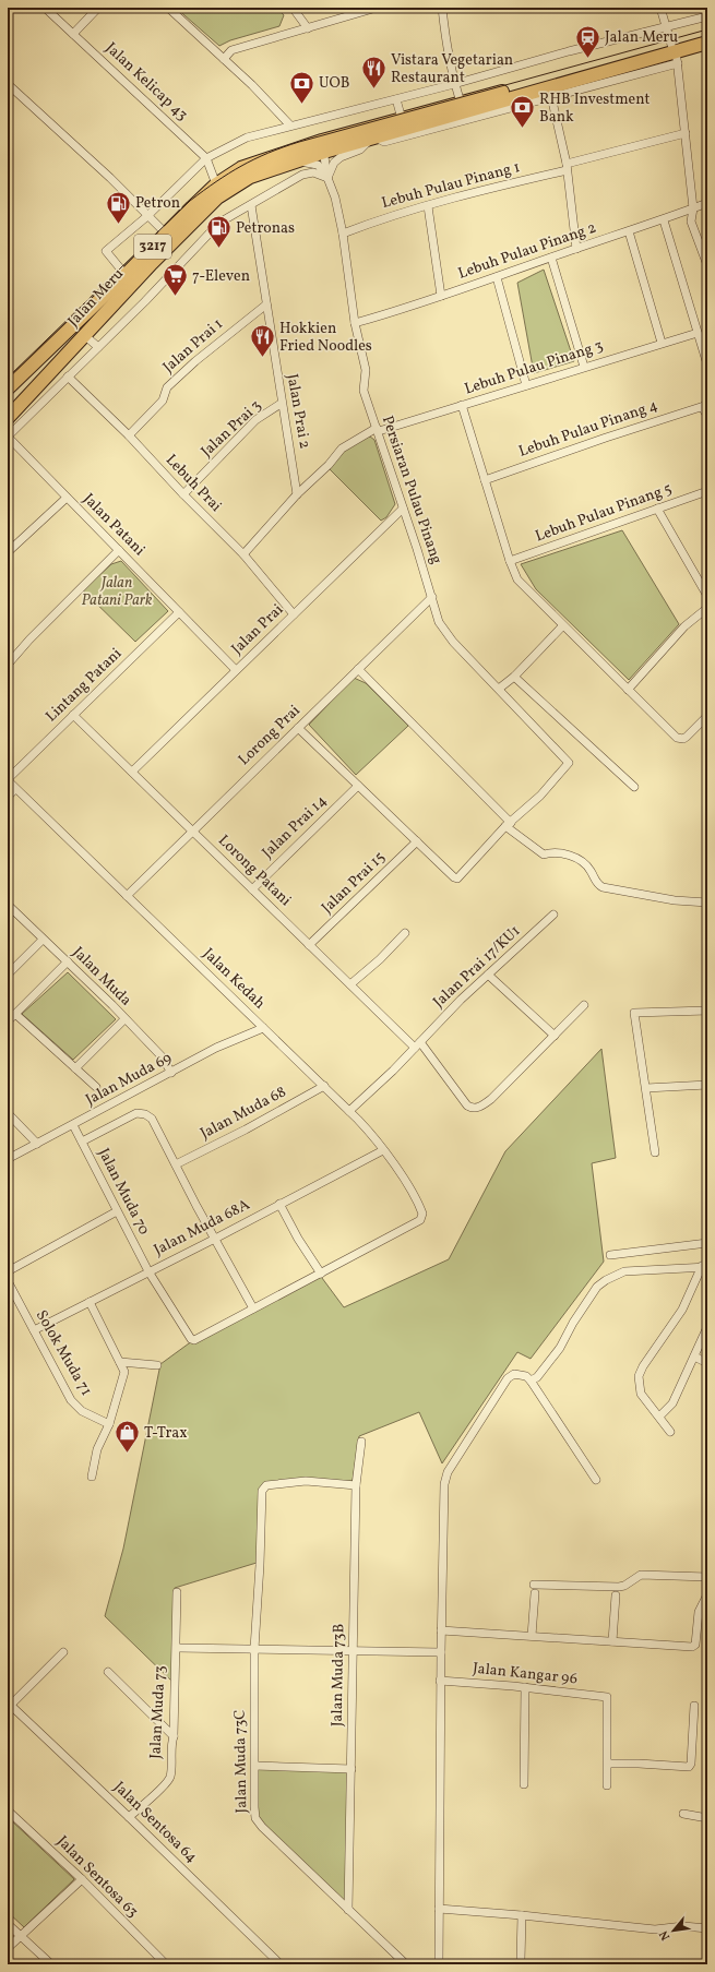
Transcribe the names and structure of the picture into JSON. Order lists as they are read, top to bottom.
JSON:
{
  "streets": {
    "highway": ["3217", "Jalan Meru"],
    "street": [
      "Jalan Kelicap 43",
      "Lebuh Pulau Pinang 1",
      "Lebuh Pulau Pinang 2",
      "Jalan Prai 1",
      "Lebuh Pulau Pinang 3",
      "Jalan Prai 2",
      "Jalan Prai 3",
      "Lebuh Pulau Pinang 4",
      "Lebuh Prai",
      "Persiaran Pulau Pinang",
      "Lebuh Pulau Pinang 5",
      "Jalan Patani",
      "Jalan Prai",
      "Lintang Patani",
      "Lorong Prai",
      "Jalan Prai 14",
      "Lorong Patani",
      "Jalan Prai 15",
      "Jalan Prai 17/KU1",
      "Jalan Muda",
      "Jalan Kedah",
      "Jalan Muda 69",
      "Jalan Muda 68",
      "Jalan Muda 70",
      "Jalan Muda 68A",
      "Solok Muda 71",
      "Jalan Kangar 96",
      "Jalan Muda 73B",
      "Jalan Muda 73",
      "Jalan Muda 73C",
      "Jalan Sentosa 64",
      "Jalan Sentosa 63"
    ]
  },
  "crossings": [
    ["Jalan Kelicap 43", "Jalan Meru"],
    ["Lebuh Pulau Pinang 1", "Persiaran Pulau Pinang"],
    ["Lebuh Pulau Pinang 2", "Persiaran Pulau Pinang"],
    ["Jalan Prai 1", "Jalan Prai 2"],
    ["Jalan Prai 1", "Lebuh Prai"],
    ["Lebuh Pulau Pinang 3", "Jalan Prai 2"],
    ["Lebuh Pulau Pinang 3", "Lebuh Prai"],
    ["Lebuh Pulau Pinang 3", "Persiaran Pulau Pinang"],
    ["Jalan Prai 2", "Jalan Prai 3"],
    ["Jalan Prai 3", "Lebuh Prai"],
    ["Lebuh Prai", "Jalan Prai"],
    ["Persiaran Pulau Pinang", "Jalan Prai"],
    ["Persiaran Pulau Pinang", "Lorong Prai"],
    ["Jalan Patani", "Jalan Prai"],
    ["Jalan Patani", "Lintang Patani"],
    ["Jalan Prai", "Lorong Patani"],
    ["Lintang Patani", "Lorong Patani"],
    ["Lintang Patani", "Jalan Kedah"],
    ["Lorong Prai", "Lorong Patani"],
    ["Lorong Prai", "Jalan Kedah"],
    ["Jalan Prai 14", "Lorong Patani"],
    ["Lorong Patani", "Jalan Prai 15"],
    ["Lorong Patani", "Jalan Prai 17/KU1"],
    ["Jalan Prai 17/KU1", "Jalan Kedah"],
    ["Jalan Muda", "Jalan Muda 69"],
    ["Jalan Kedah", "Jalan Muda 69"],
    ["Jalan Kedah", "Jalan Muda 68"],
    ["Jalan Kedah", "Jalan Muda 68A"],
    ["Jalan Muda 69", "Jalan Muda 70"],
    ["Jalan Muda 70", "Jalan Muda 68A"],
    ["Jalan Muda 68A", "Solok Muda 71"],
    ["Jalan Muda 73B", "Jalan Muda 73C"],
    ["Jalan Muda 73", "Jalan Sentosa 64"]
  ],
  "parks": ["Jalan Patani Park"],
  "places": {
    "station": ["Jalan Meru"],
    "restaurant": ["Vistara Vegetarian Restaurant", "Hokkien Fried Noodles"],
    "bank": ["UOB", "RHB Investment Bank"],
    "fuel station": ["Petron", "Petronas"],
    "supermarket": ["7-Eleven"],
    "shop": ["T-Trax"]
  },
  "north": "bottom left"
}
